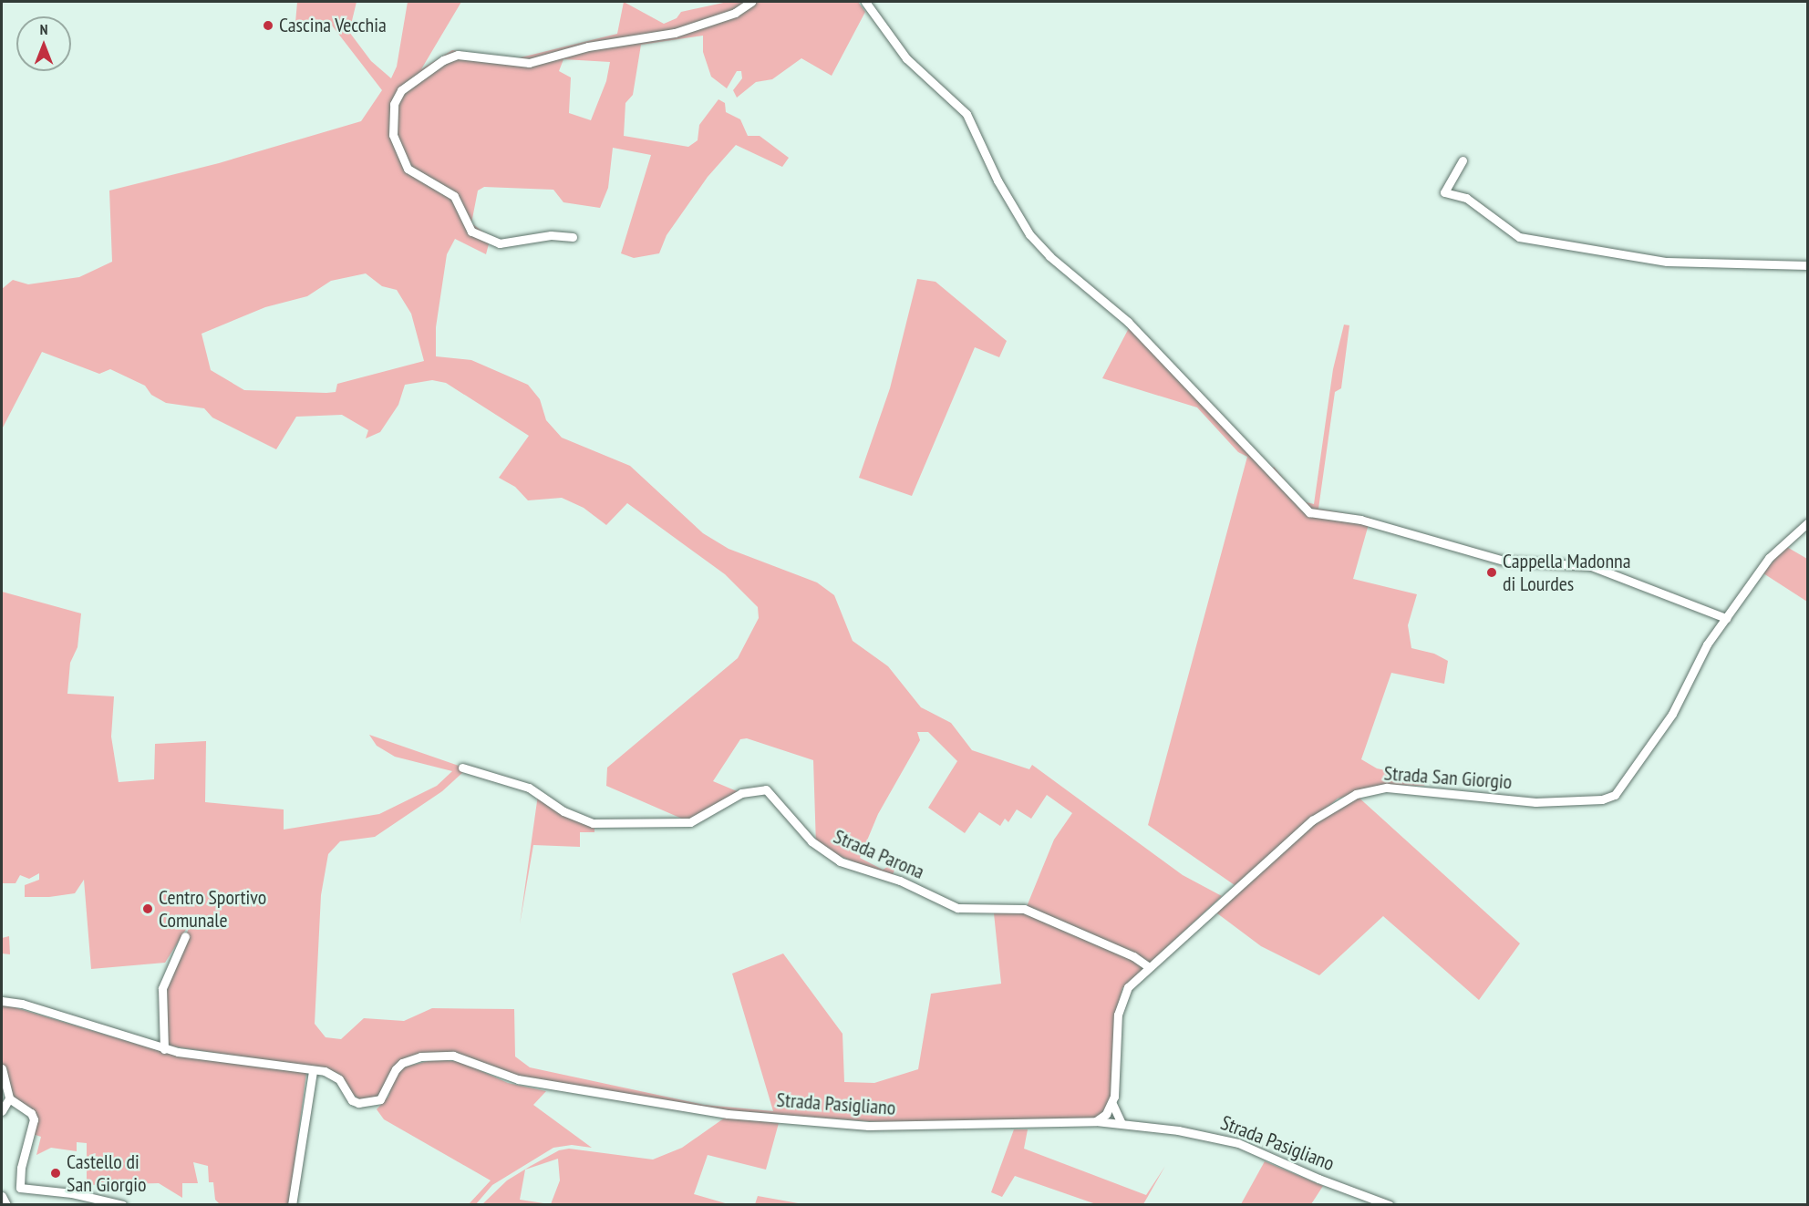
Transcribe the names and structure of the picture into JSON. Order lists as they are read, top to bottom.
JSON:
{
  "streets": {
    "street": ["Strada San Giorgio", "Strada Parona", "Strada Pasigliano"]
  },
  "crossings": [
    ["Strada San Giorgio", "Strada Parona"],
    ["Strada San Giorgio", "Strada Pasigliano"]
  ],
  "places": [
    "Cascina Vecchia",
    "Cappella Madonna di Lourdes",
    "Centro Sportivo Comunale",
    "Castello di San Giorgio"
  ],
  "north": "top"
}
